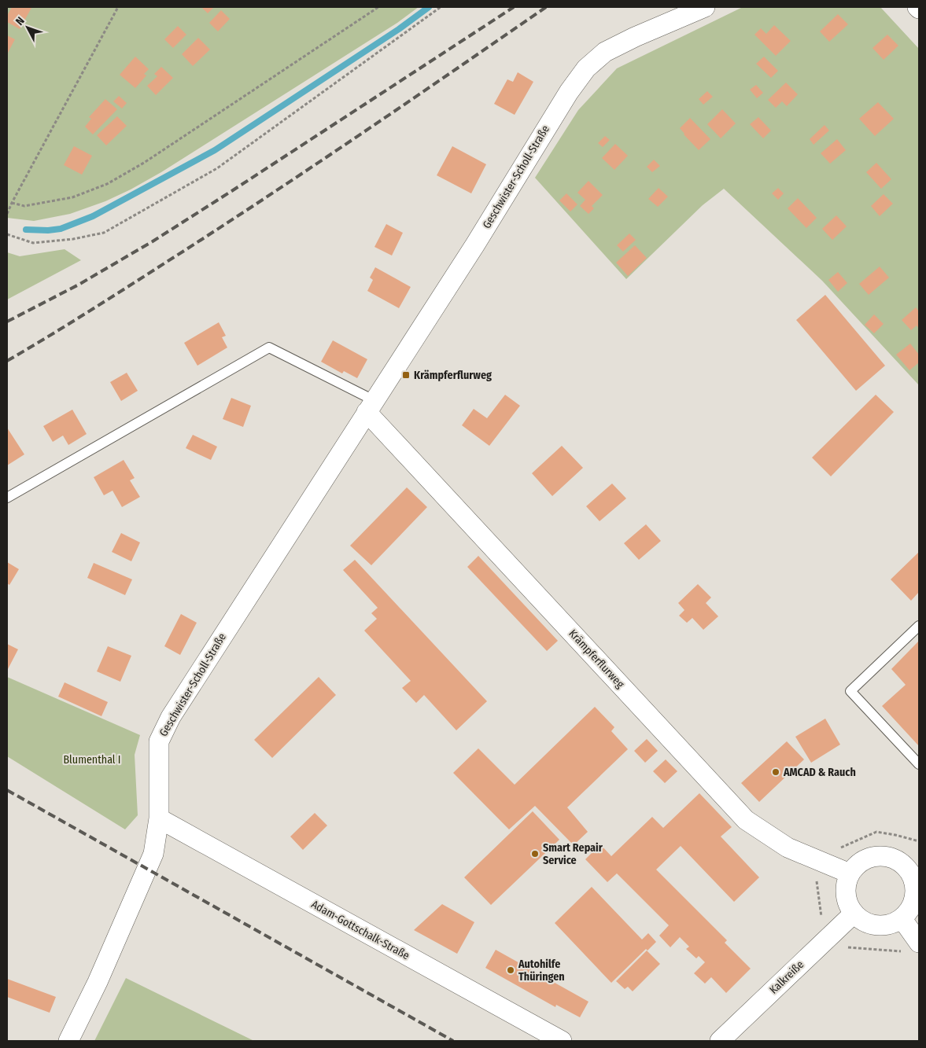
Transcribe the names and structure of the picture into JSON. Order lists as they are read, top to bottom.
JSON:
{
  "streets": {
    "street": [
      "Geschwister-Scholl-Straße",
      "Krämpferflurweg",
      "Adam-Gottschalk-Straße",
      "Kalkreiße"
    ]
  },
  "crossings": [
    ["Geschwister-Scholl-Straße", "Krämpferflurweg"],
    ["Geschwister-Scholl-Straße", "Adam-Gottschalk-Straße"],
    ["Krämpferflurweg", "Kalkreiße"]
  ],
  "parks": ["Blumenthal I"],
  "places": {
    "transit": ["Krämpferflurweg"],
    "other": ["AMCAD & Rauch", "Smart Repair Service", "Autohilfe Thüringen"]
  },
  "north": "top left"
}
